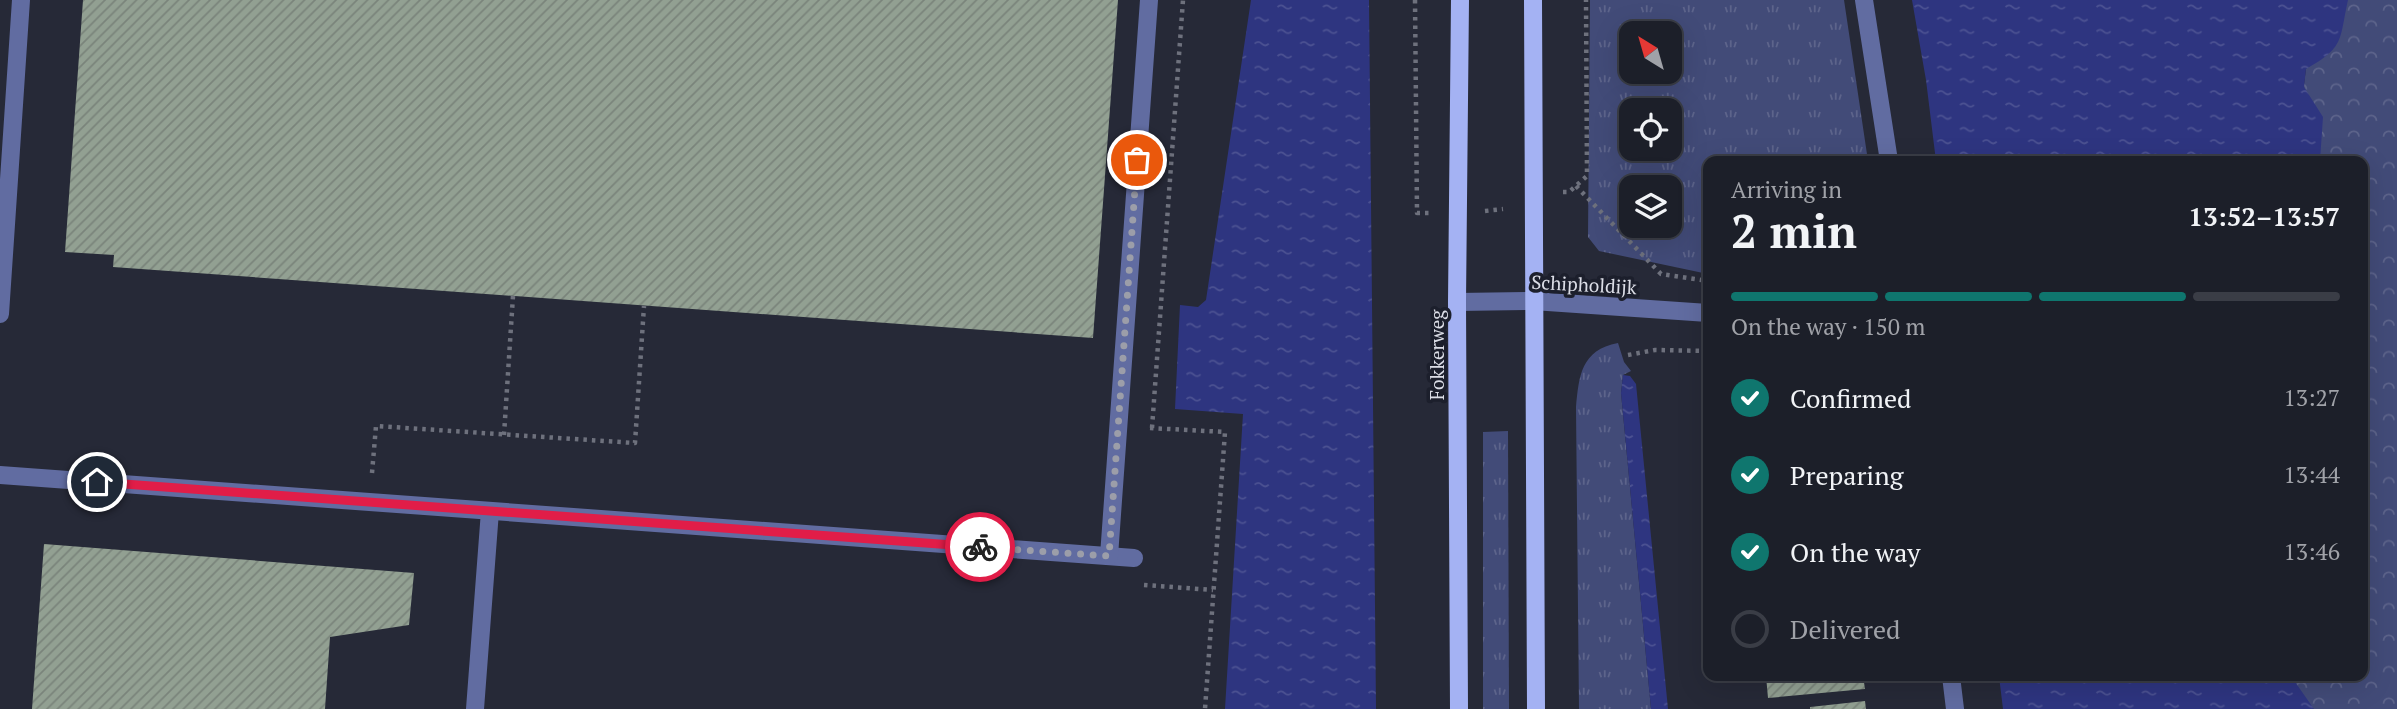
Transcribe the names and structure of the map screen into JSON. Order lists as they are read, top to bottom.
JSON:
{
  "streets": {
    "main road": ["Fokkerweg"],
    "street": ["Schipholdijk"]
  },
  "crossings": [
    ["Schipholdijk", "Fokkerweg"]
  ],
  "north": "top left",
  "page": {
    "heading": ["2 min", "Arriving in", "13:52–13:57"],
    "bar": "On the way · 150 m",
    "list": [
      ["Confirmed", "13:27"],
      ["Preparing", "13:44"],
      ["On the way", "13:46"],
      "Delivered"
    ]
  }
}
